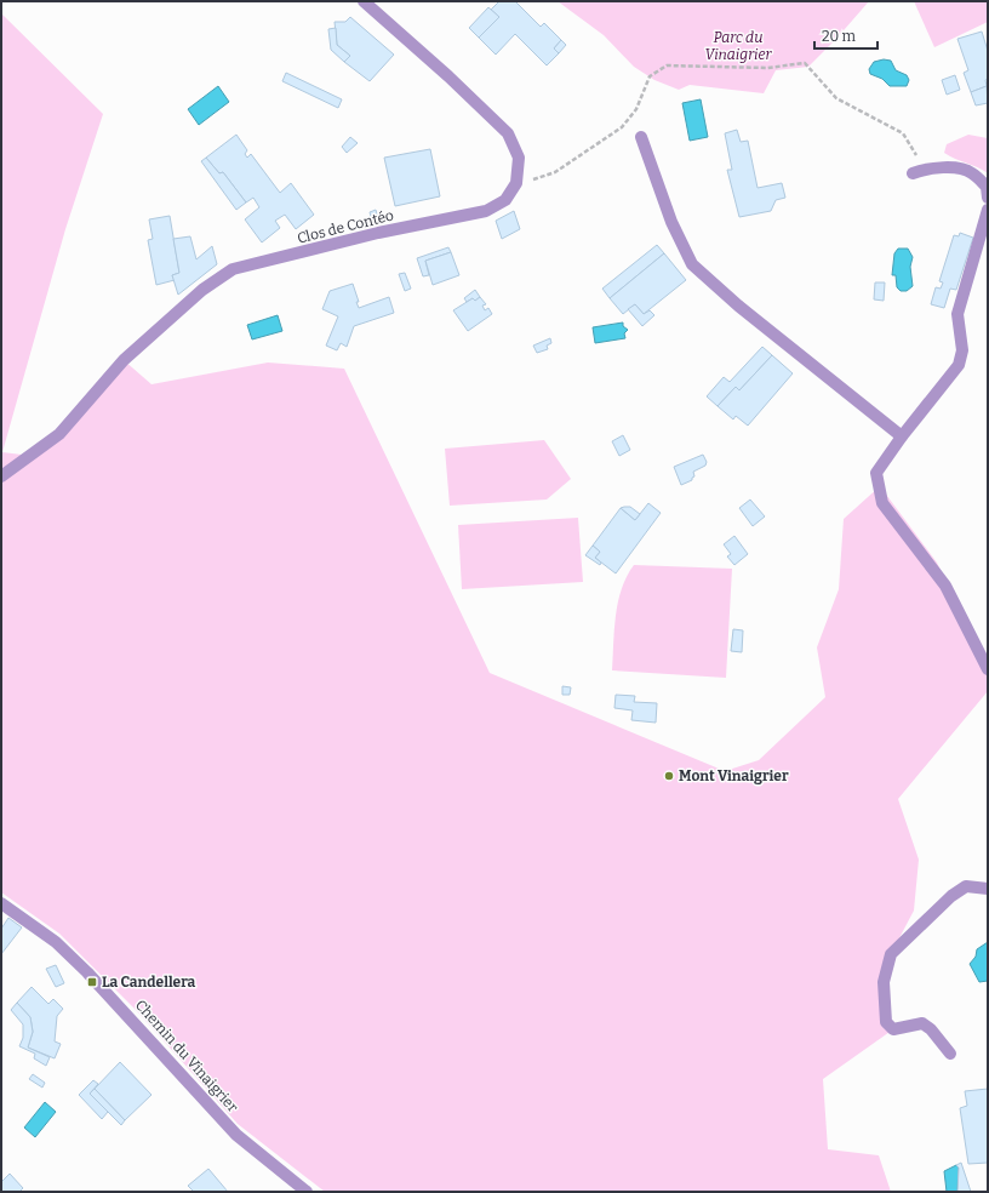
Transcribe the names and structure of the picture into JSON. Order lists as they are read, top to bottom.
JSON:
{
  "streets": {
    "street": ["Clos de Contéo", "Chemin du Vinaigrier"]
  },
  "parks": ["Parc du Vinaigrier"],
  "places": {
    "other": ["Mont Vinaigrier"],
    "transit": ["La Candellera"]
  },
  "scale_bar": "20 m"
}
